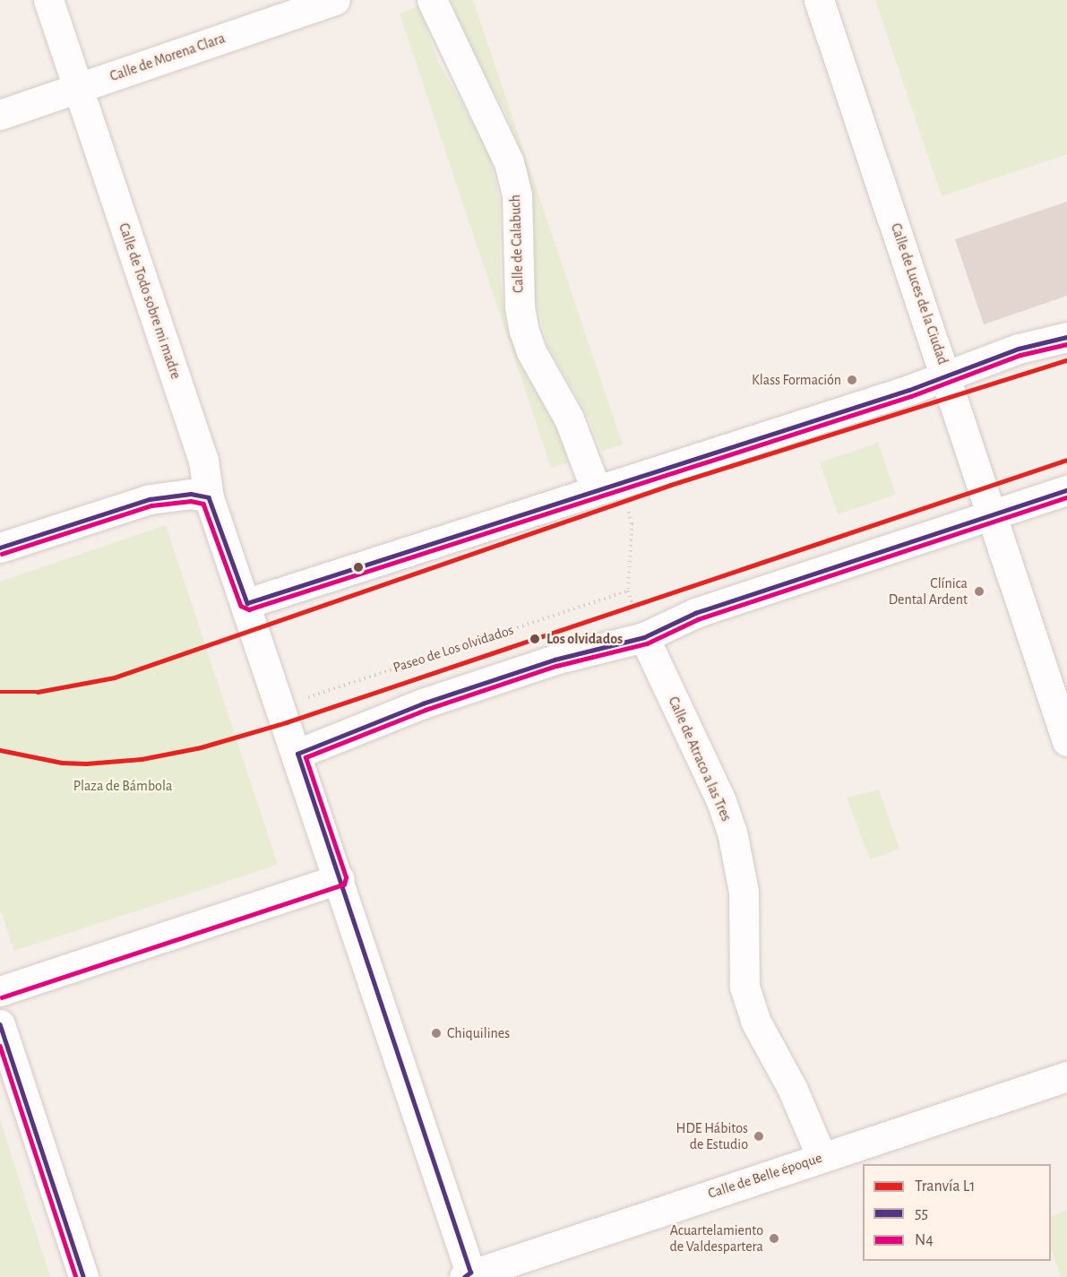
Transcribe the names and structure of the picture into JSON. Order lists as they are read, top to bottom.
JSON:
{
  "streets": {
    "street": [
      "Calle de Morena Clara",
      "Calle de Calabuch",
      "Calle de Luces de la Ciudad",
      "Calle de Todo sobre mi madre",
      "Calle de Atraco a las Tres",
      "Calle de Belle époque"
    ],
    "path": ["Paseo de Los olvidados"]
  },
  "crossings": [
    ["Calle de Morena Clara", "Calle de Todo sobre mi madre"],
    ["Calle de Atraco a las Tres", "Calle de Belle époque"]
  ],
  "parks": ["Plaza de Bámbola"],
  "places": [
    "Klass Formación",
    "Clínica Dental Ardent",
    "Los olvidados",
    "Chiquilines",
    "HDE Hábitos de Estudio",
    "Acuartelamiento de Valdespartera"
  ],
  "lines": ["transit line 55", "transit line N4", "tram line L1"],
  "legend": ["Tranvía L1", "55", "N4"]
}
